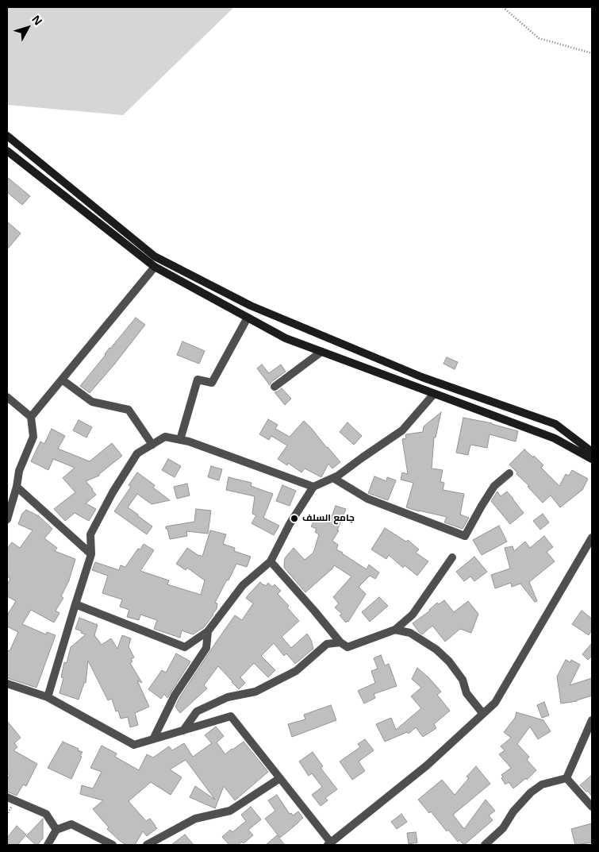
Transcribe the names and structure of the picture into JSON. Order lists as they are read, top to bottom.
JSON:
{
  "places": ["جامع السلف"],
  "north": "top right"
}
